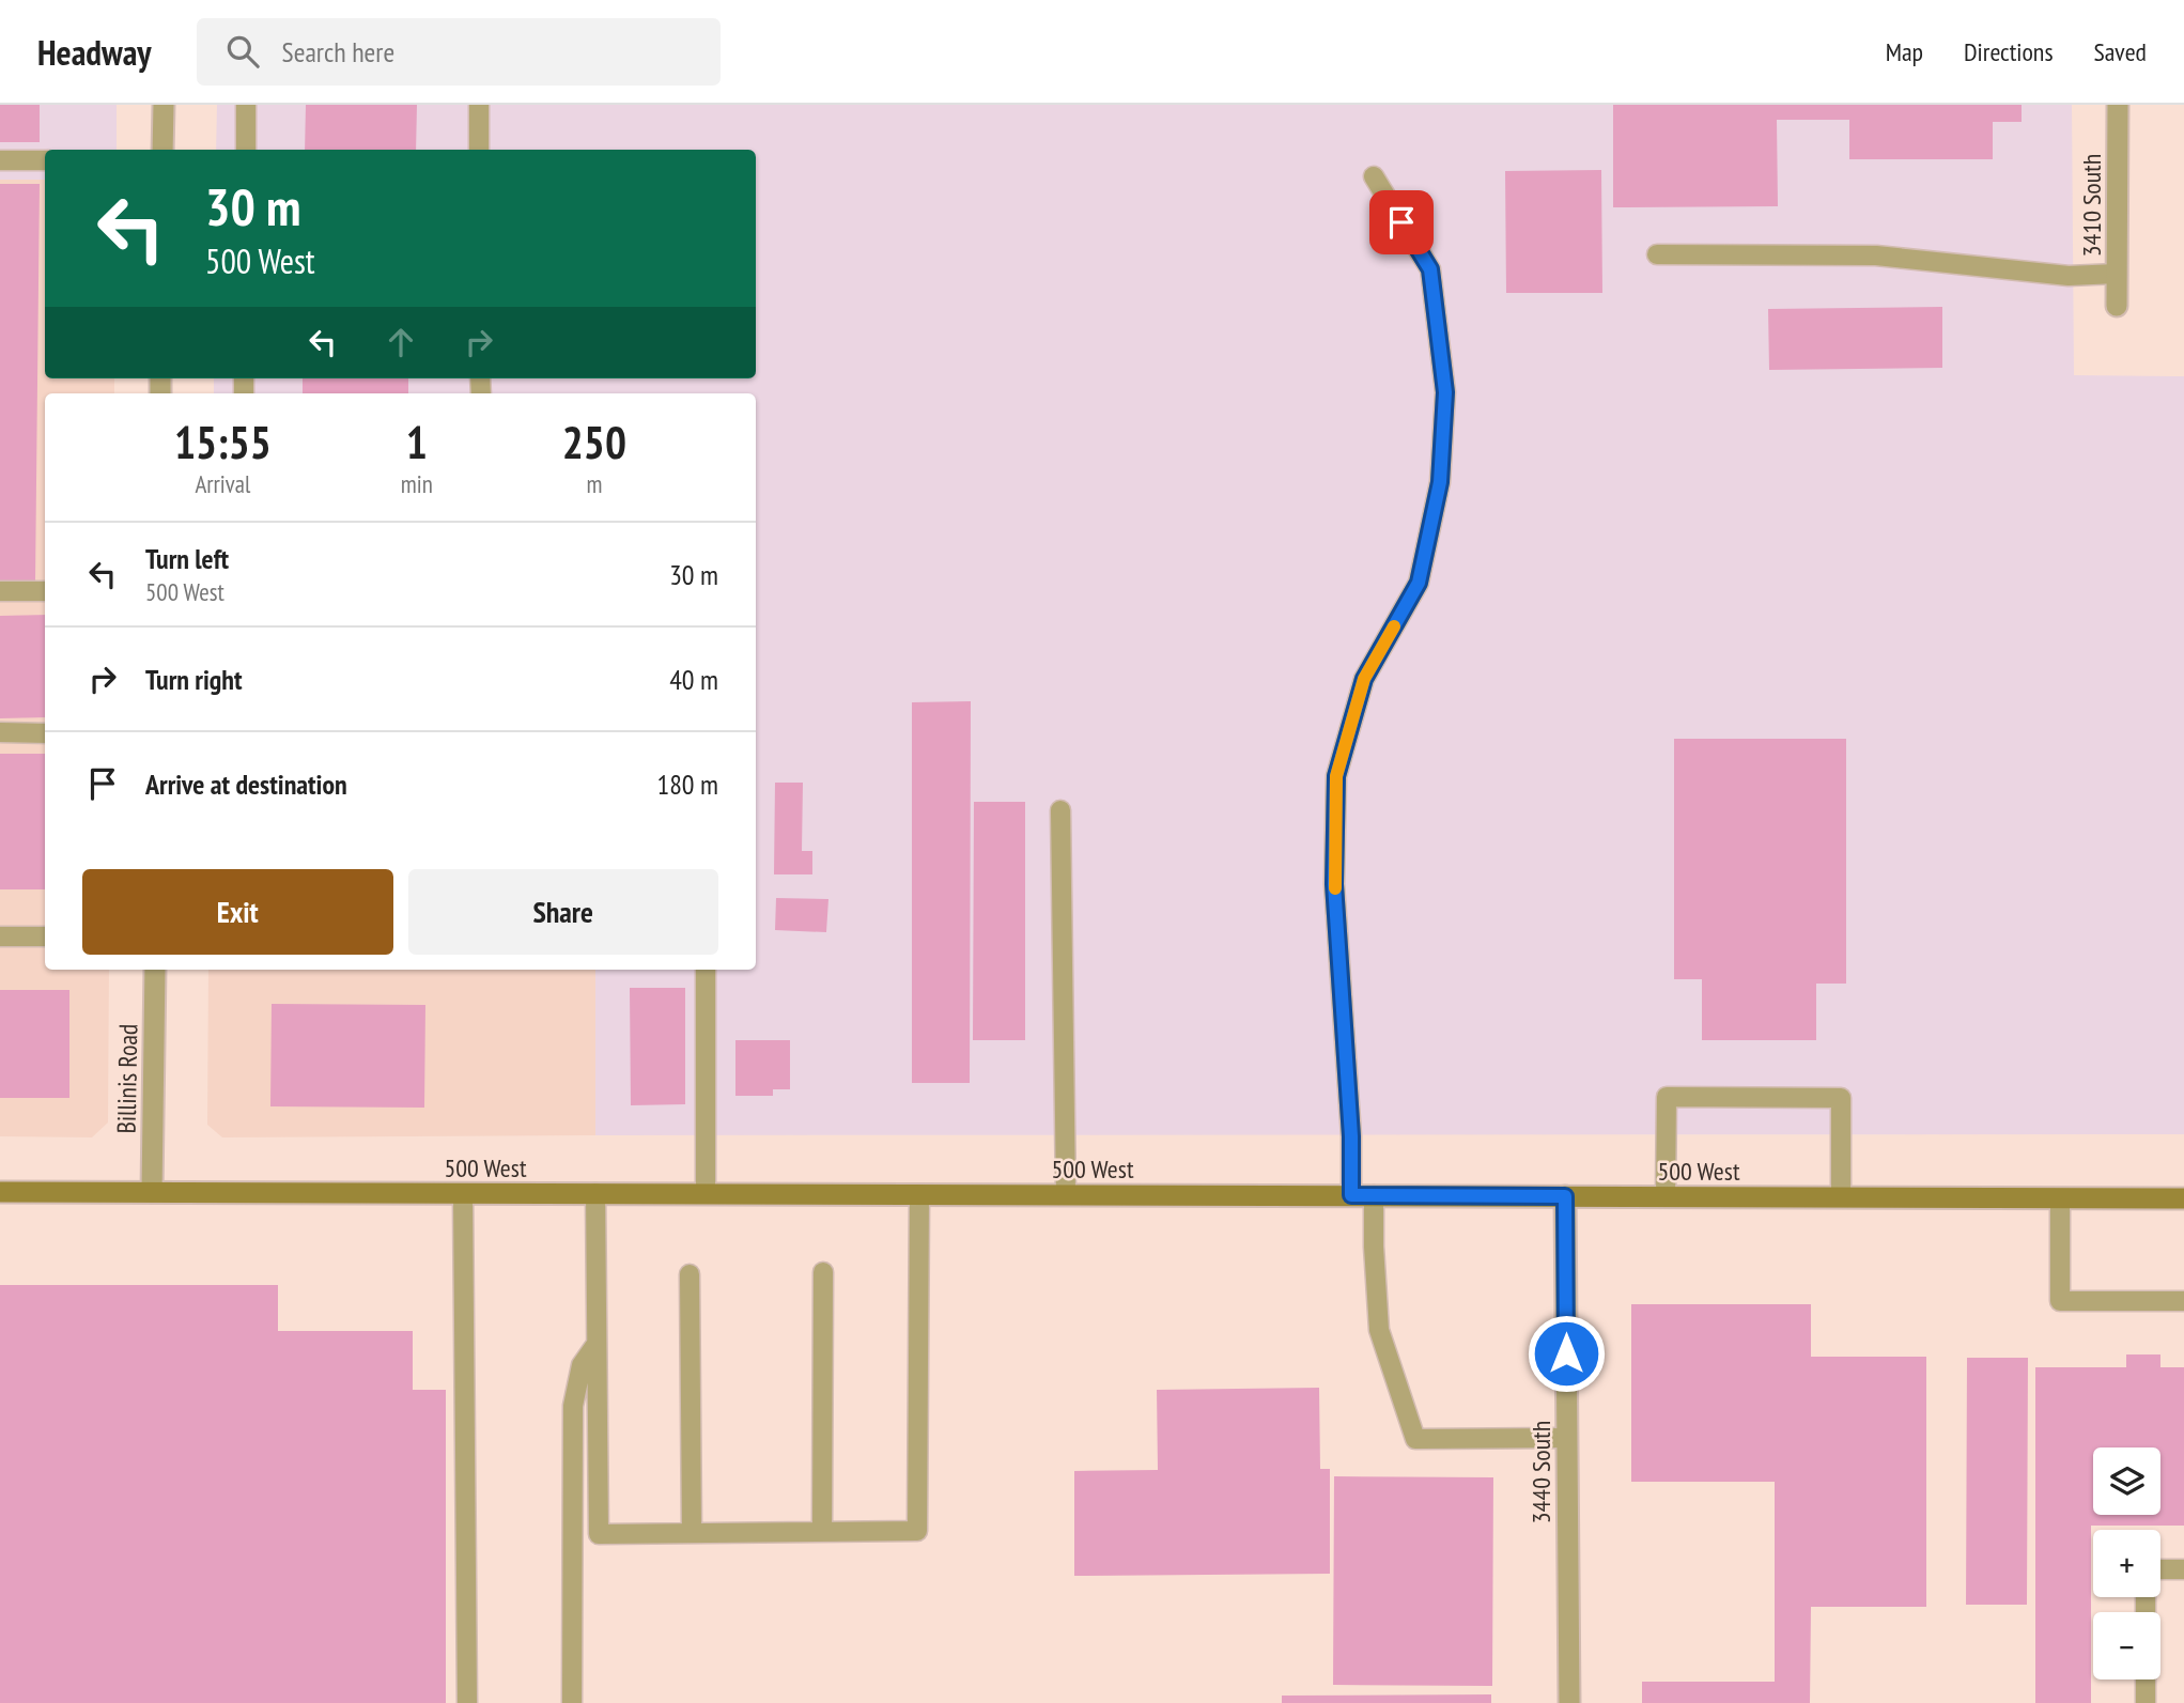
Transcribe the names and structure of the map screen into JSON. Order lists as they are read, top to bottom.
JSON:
{
  "streets": {
    "main road": ["500 West"],
    "street": ["3410 South", "Billinis Road", "3440 South"]
  },
  "crossings": [
    ["Billinis Road", "500 West"],
    ["500 West", "3440 South"]
  ],
  "page": {
    "header": "Headway",
    "search": "Search here",
    "nav": ["Map", "Directions", "Saved"],
    "turn": ["30 m", "500 West"],
    "eta": [
      "15:55",
      "Arrival",
      "1",
      "min",
      "250",
      "m"
    ],
    "list": [
      {
        "name": "Turn left",
        "note": "500 West",
        "value": "30 m"
      },
      {
        "name": "Turn right",
        "value": "40 m"
      },
      {
        "name": "Arrive at destination",
        "value": "180 m"
      }
    ],
    "buttons": ["Exit", "Share"],
    "map_buttons": ["+", "−"]
  }
}
